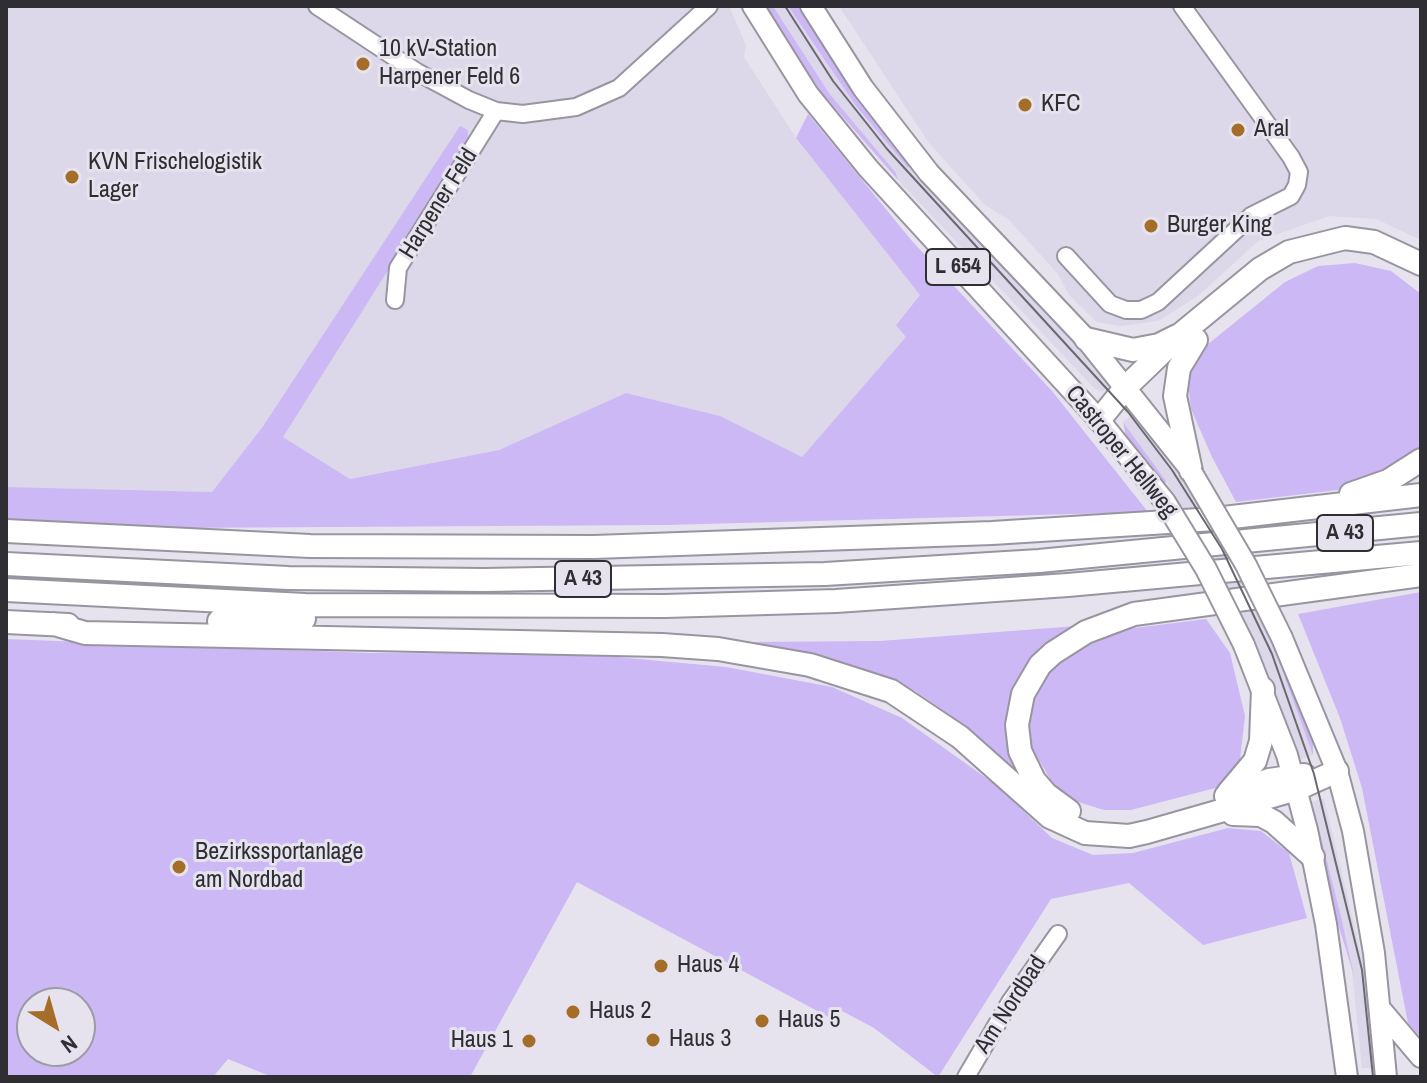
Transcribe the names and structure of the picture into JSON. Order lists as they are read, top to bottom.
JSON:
{
  "streets": {
    "highway": ["A 43"],
    "main road": ["L 654", "Castroper Hellweg"],
    "street": ["Harpener Feld", "Am Nordbad"]
  },
  "places": [
    "10 kV-Station Harpener Feld 6",
    "KFC",
    "Aral",
    "KVN Frischelogistik Lager",
    "Burger King",
    "Bezirkssportanlage am Nordbad",
    "Haus 4",
    "Haus 2",
    "Haus 5",
    "Haus 3",
    "Haus 1"
  ],
  "north": "bottom right"
}
